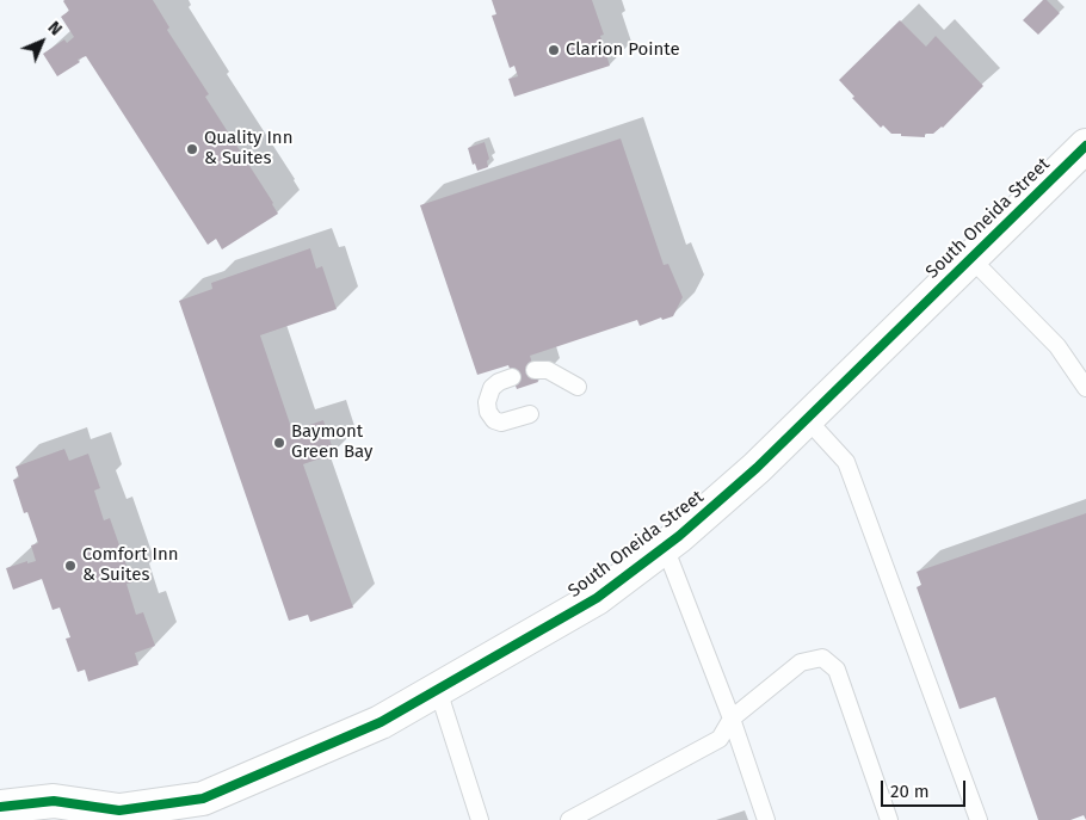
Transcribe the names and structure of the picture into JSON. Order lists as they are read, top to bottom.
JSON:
{
  "streets": {
    "street": ["South Oneida Street"]
  },
  "places": [
    "Clarion Pointe",
    "Quality Inn & Suites",
    "Baymont Green Bay",
    "Comfort Inn & Suites"
  ],
  "scale_bar": "20 m",
  "north": "top right"
}
